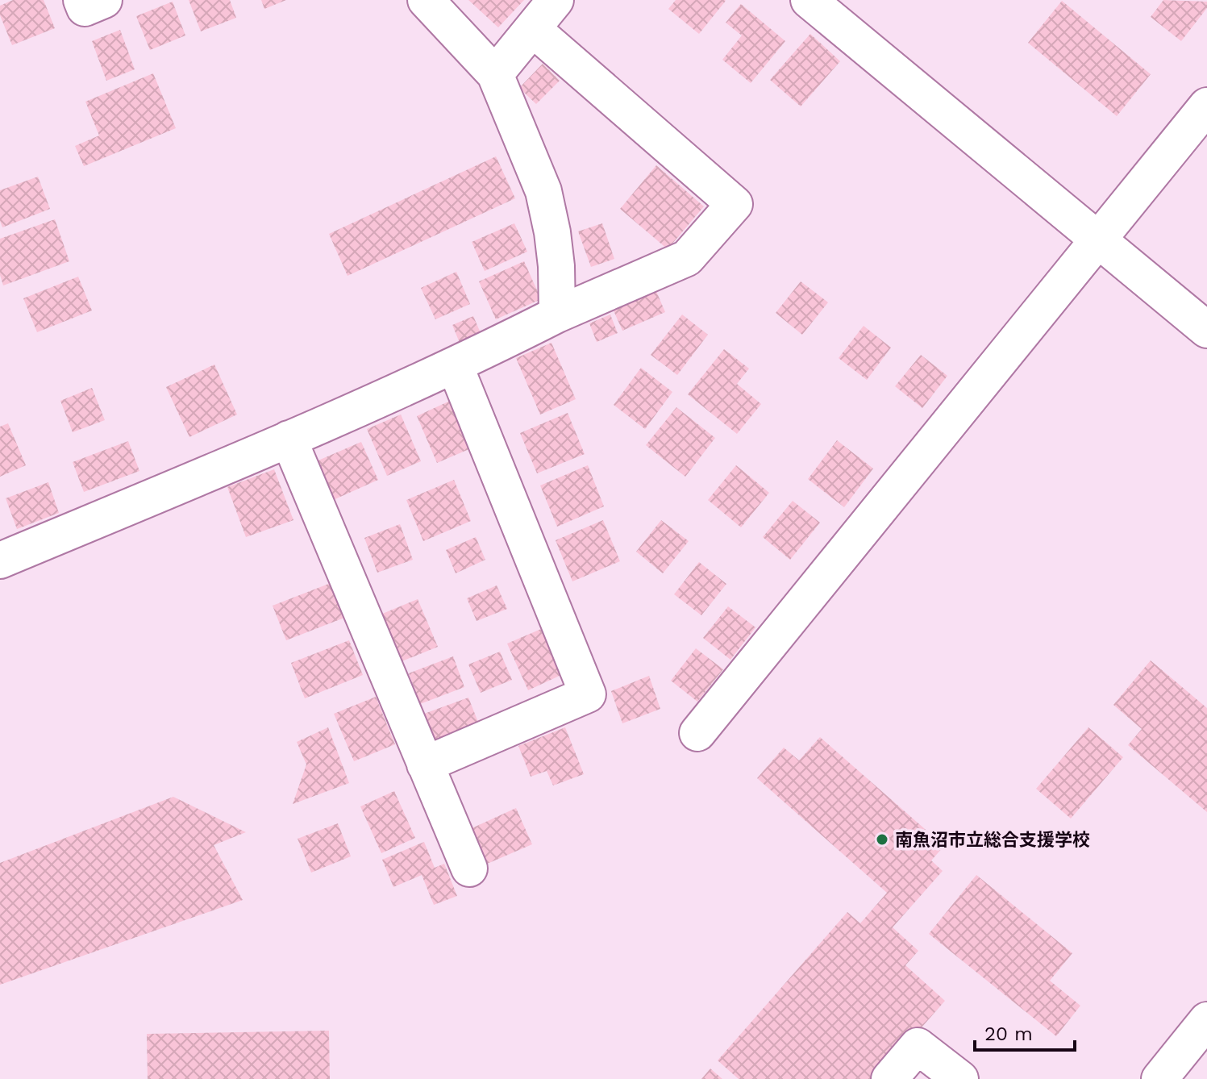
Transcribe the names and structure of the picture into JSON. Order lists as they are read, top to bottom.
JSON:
{
  "places": ["南魚沼市立総合支援学校"],
  "scale_bar": "20 m"
}
